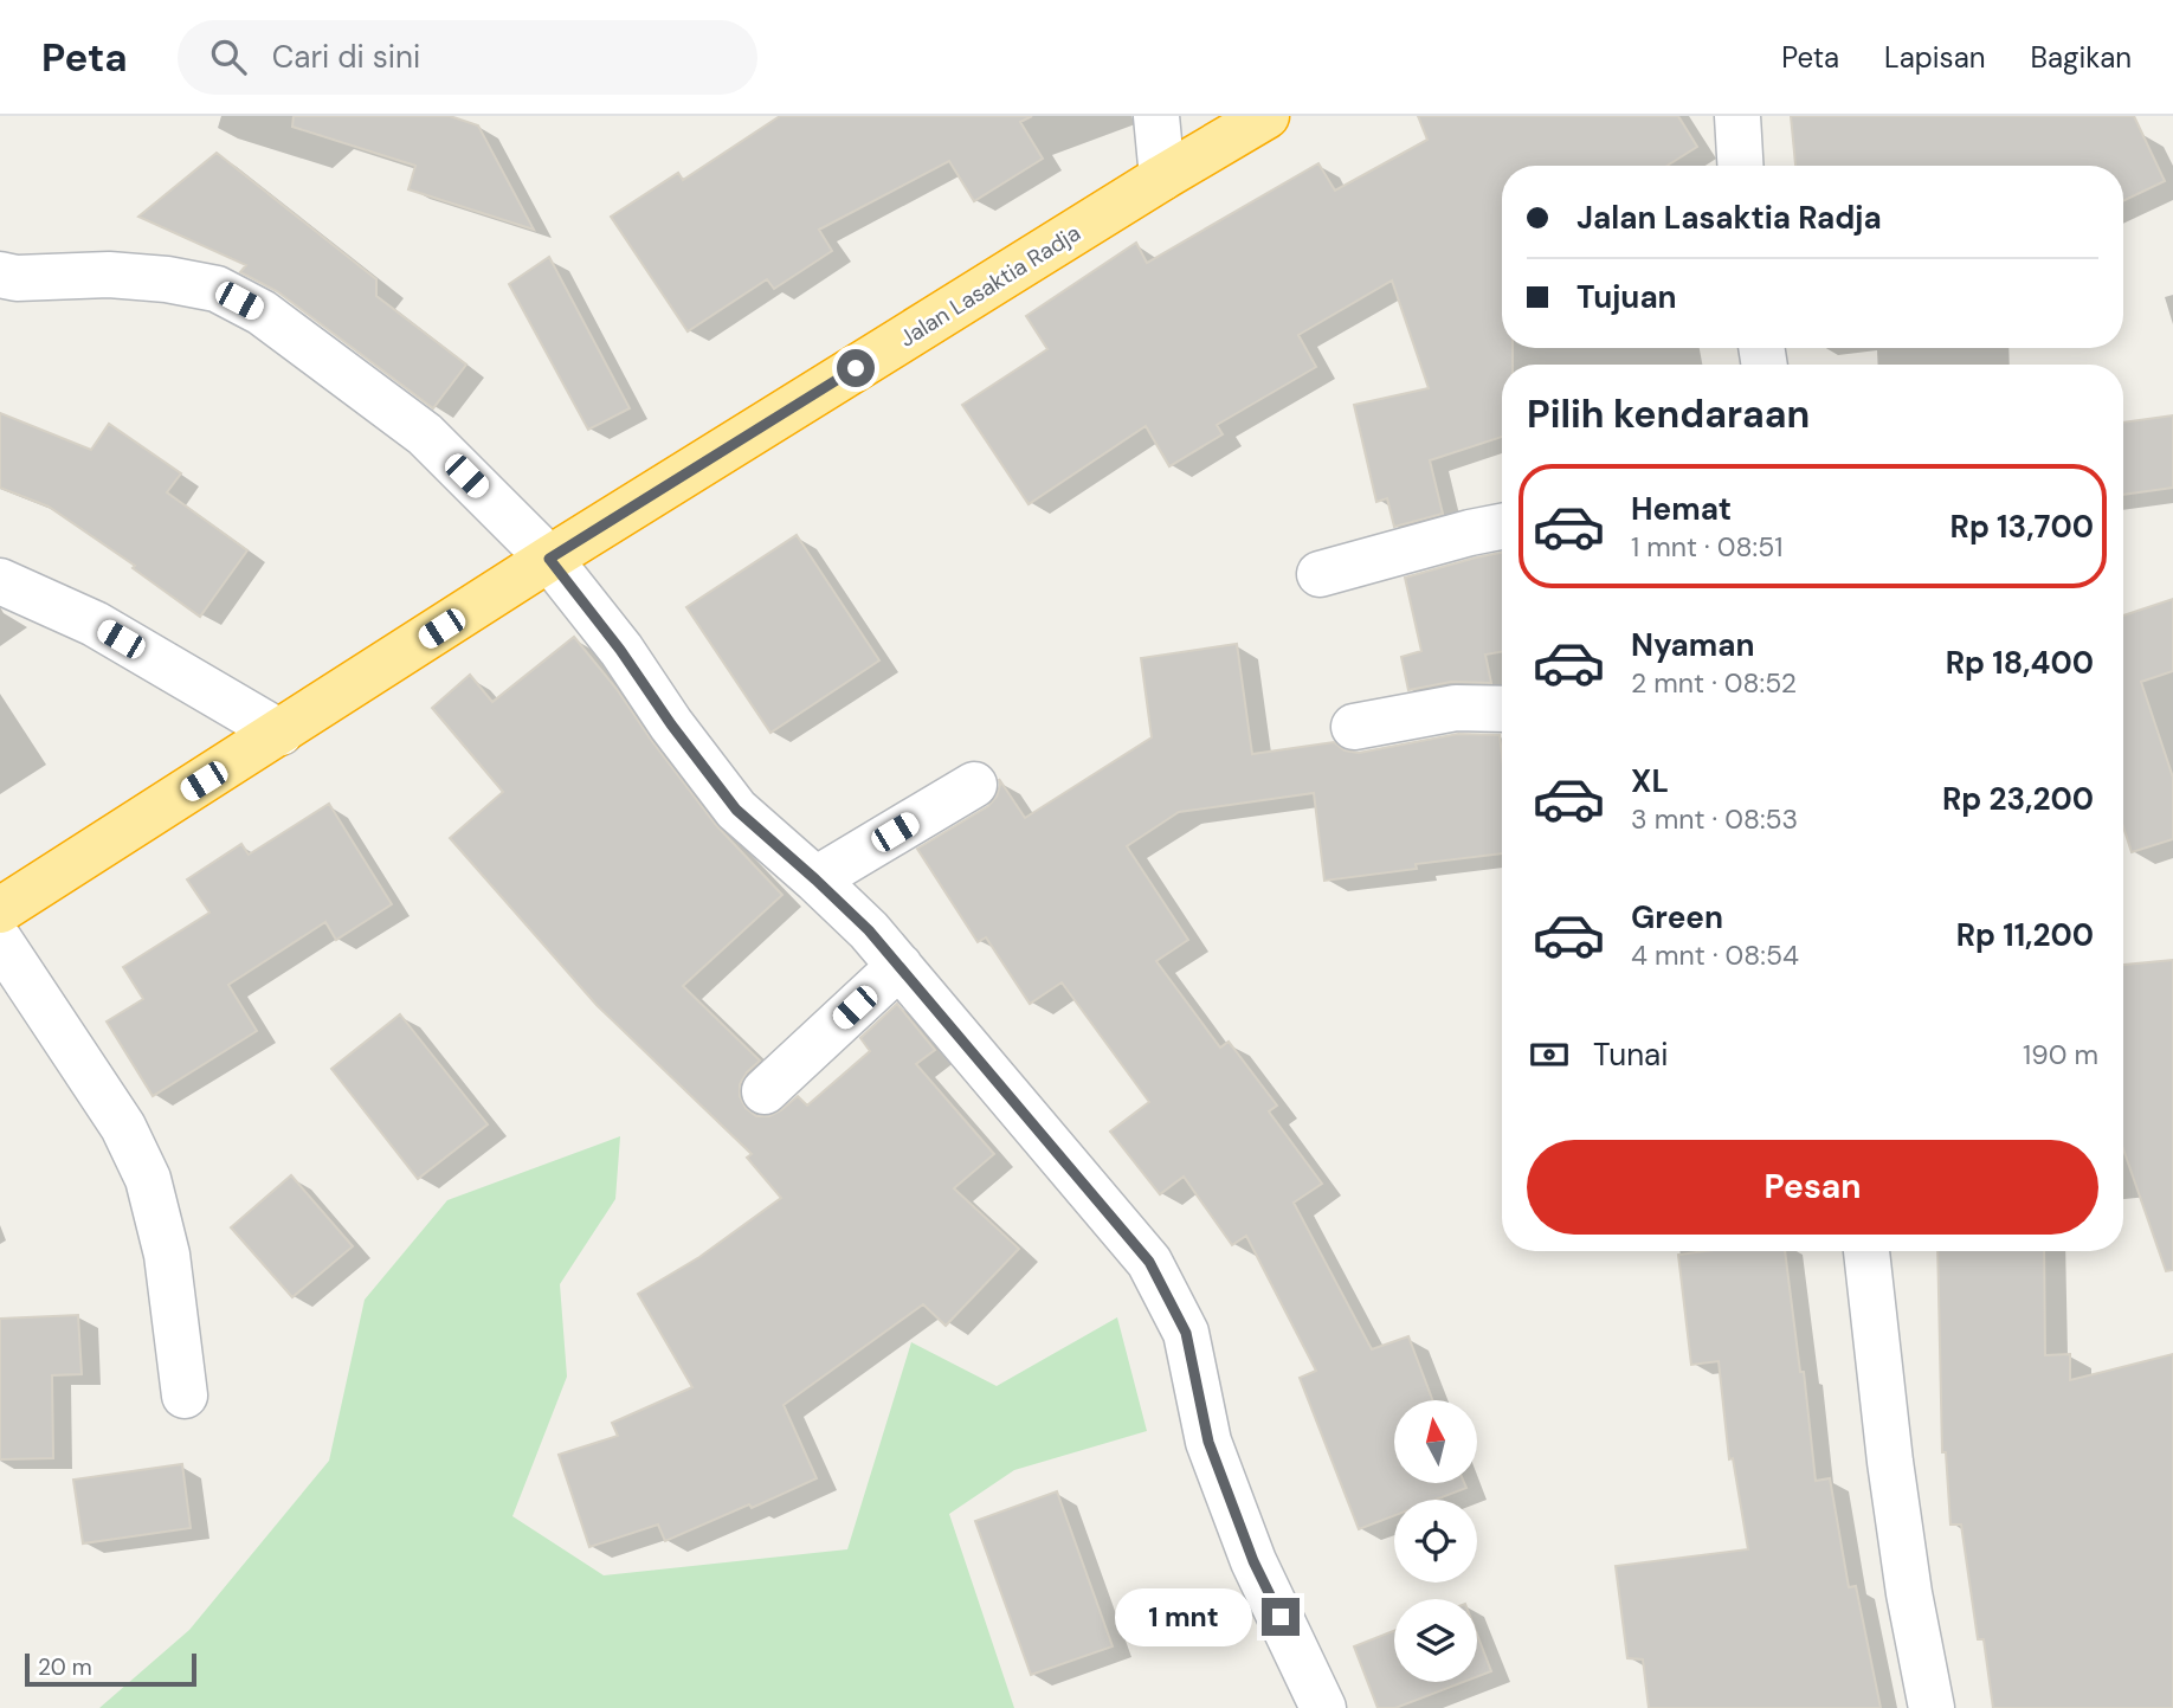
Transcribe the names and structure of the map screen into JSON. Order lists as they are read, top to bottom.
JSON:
{
  "streets": {
    "highway": ["Jalan Lasaktia Radja"]
  },
  "scale_bar": "20 m",
  "north": "top",
  "page": {
    "header": "Peta",
    "search": "Cari di sini",
    "nav": ["Peta", "Lapisan", "Bagikan"],
    "banner": ["Jalan Lasaktia Radja", "Tujuan"],
    "heading": "Pilih kendaraan",
    "list": [
      {
        "name": "Hemat",
        "note": "1 mnt · 08:51",
        "value": "Rp 13,700"
      },
      {
        "name": "Nyaman",
        "note": "2 mnt · 08:52",
        "value": "Rp 18,400"
      },
      {
        "name": "XL",
        "note": "3 mnt · 08:53",
        "value": "Rp 23,200"
      },
      {
        "name": "Green",
        "note": "4 mnt · 08:54",
        "value": "Rp 11,200"
      }
    ],
    "pay": ["Tunai", "190 m"],
    "buttons": "Pesan",
    "bubble": "1 mnt",
    "scale": "20 m"
  }
}
